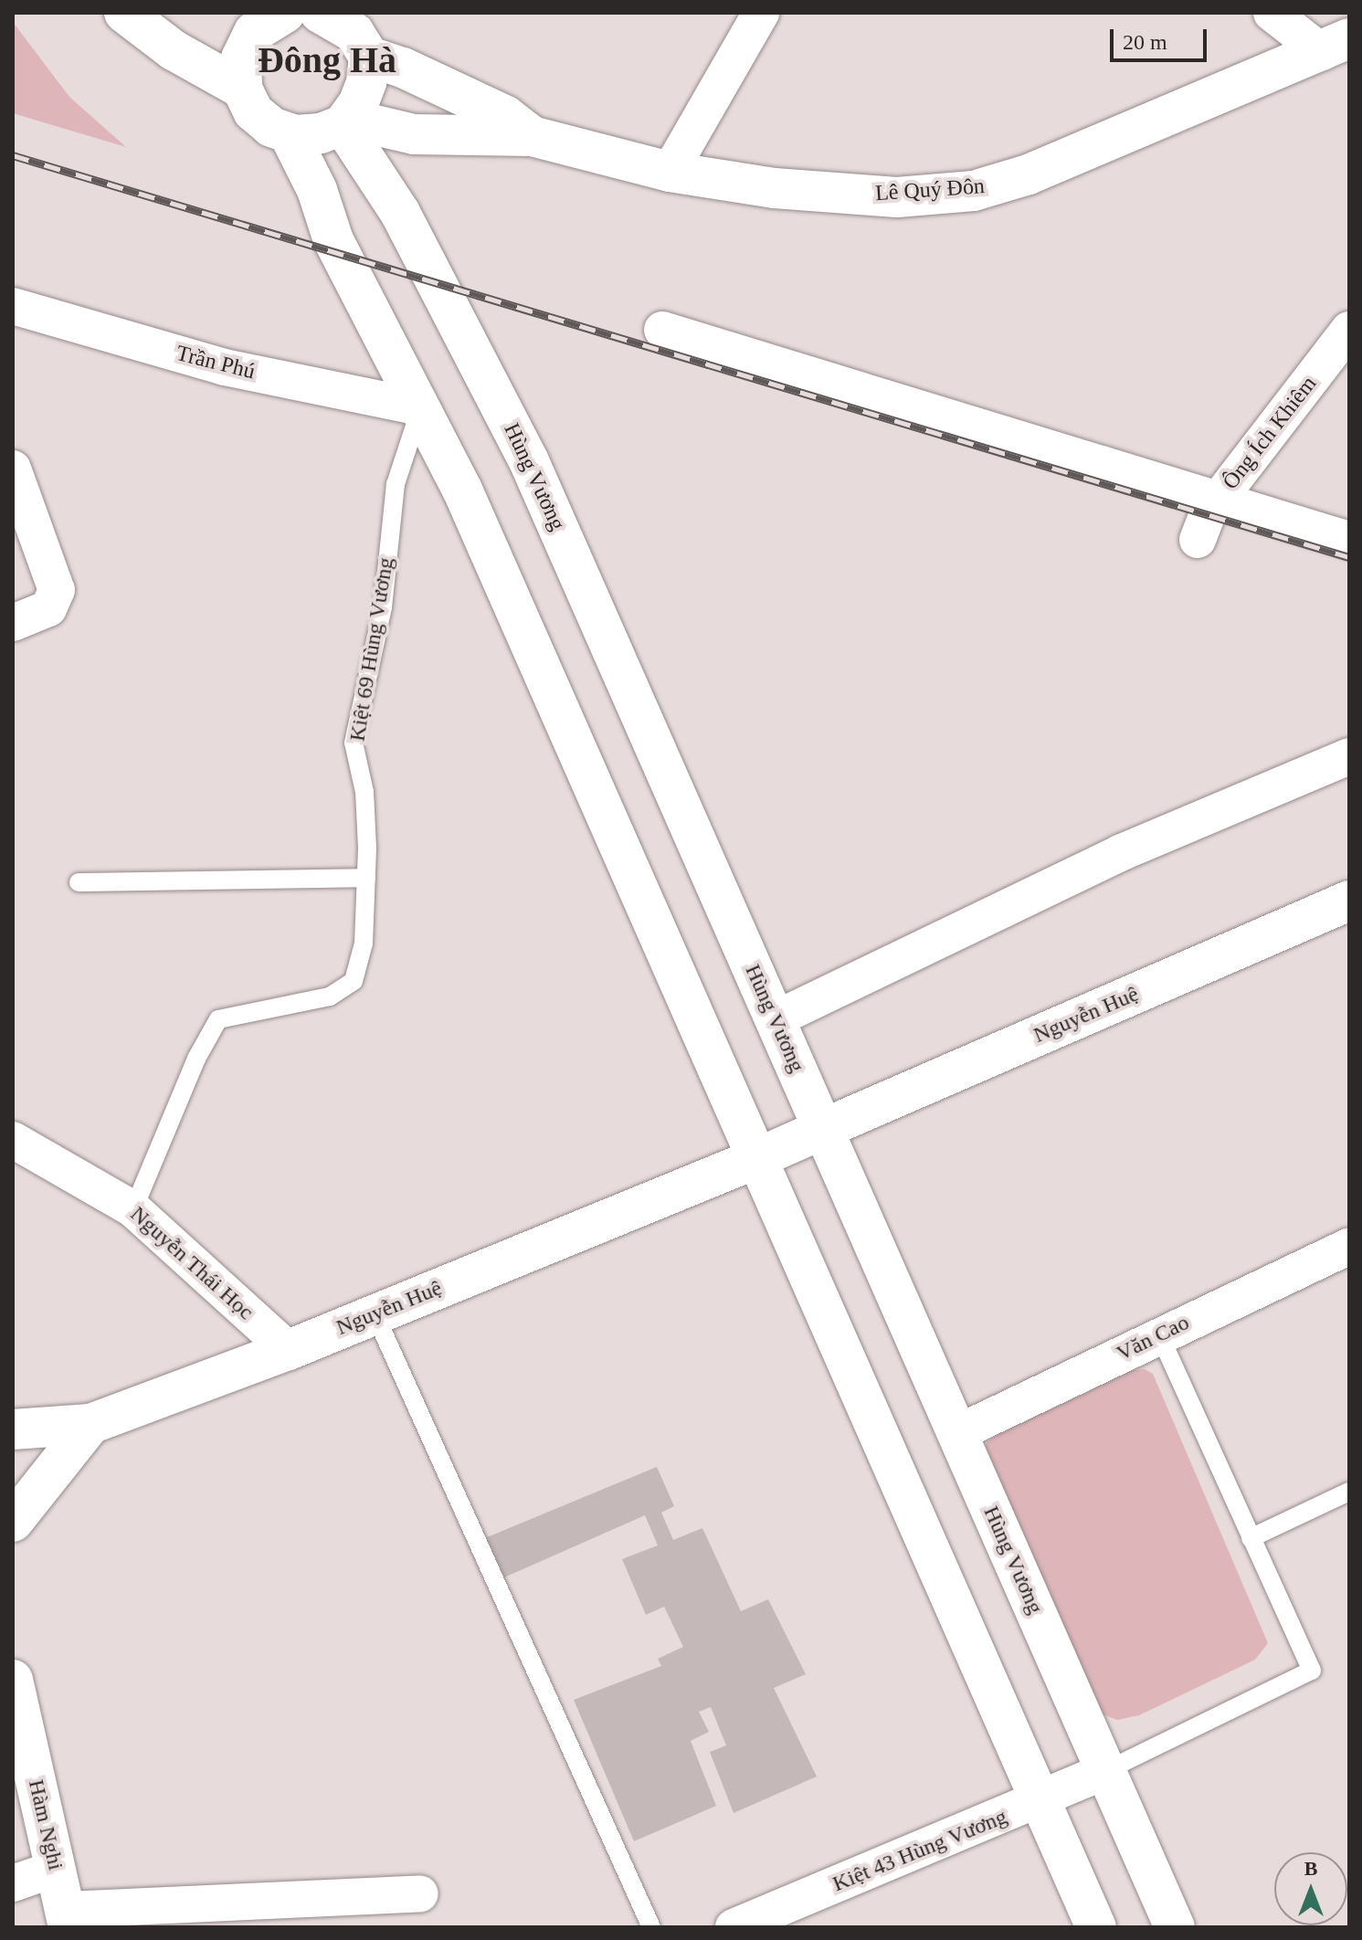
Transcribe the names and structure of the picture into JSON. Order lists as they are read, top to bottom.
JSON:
{
  "streets": {
    "main road": [
      "Lê Quý Đôn",
      "Hùng Vương",
      "Nguyễn Huệ",
      "Hàm Nghi"
    ],
    "street": [
      "Trần Phú",
      "Ông Ích Khiêm",
      "Nguyễn Thái Học",
      "Văn Cao",
      "Kiệt 43 Hùng Vương"
    ],
    "lane": ["Kiệt 69 Hùng Vương"]
  },
  "crossings": [
    ["Lê Quý Đôn", "Hùng Vương"],
    ["Trần Phú", "Kiệt 69 Hùng Vương"],
    ["Hùng Vương", "Nguyễn Huệ"],
    ["Hùng Vương", "Văn Cao"],
    ["Hùng Vương", "Kiệt 43 Hùng Vương"],
    ["Kiệt 69 Hùng Vương", "Nguyễn Thái Học"],
    ["Nguyễn Huệ", "Nguyễn Thái Học"]
  ],
  "districts": ["Đông Hà"],
  "scale_bar": "20 m",
  "north": "top"
}
